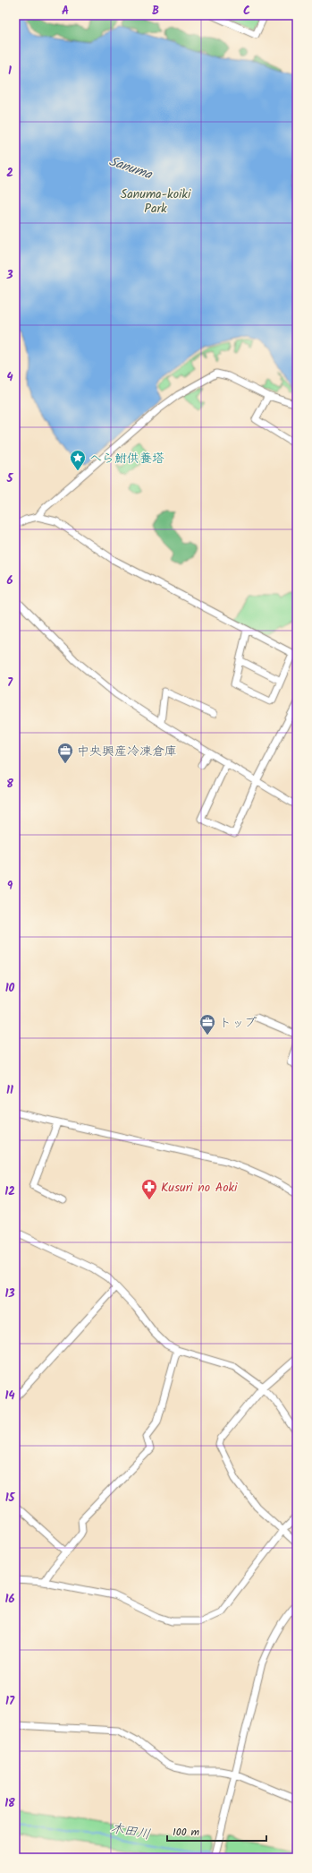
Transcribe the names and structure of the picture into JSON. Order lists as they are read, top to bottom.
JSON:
{
  "water": ["Sanuma", "木田川"],
  "parks": ["Sanuma-koiki Park"],
  "places": {
    "place": ["へら鮒供養塔"],
    "office": ["中央興産冷凍倉庫", "トップ"],
    "pharmacy": ["Kusuri no Aoki"]
  },
  "scale_bar": "100 m",
  "grid": {
    "columns": ["A", "B", "C"],
    "rows": [
      "1",
      "2",
      "3",
      "4",
      "5",
      "6",
      "7",
      "8",
      "9",
      "10",
      "11",
      "12",
      "13",
      "14",
      "15",
      "16",
      "17",
      "18"
    ]
  }
}
